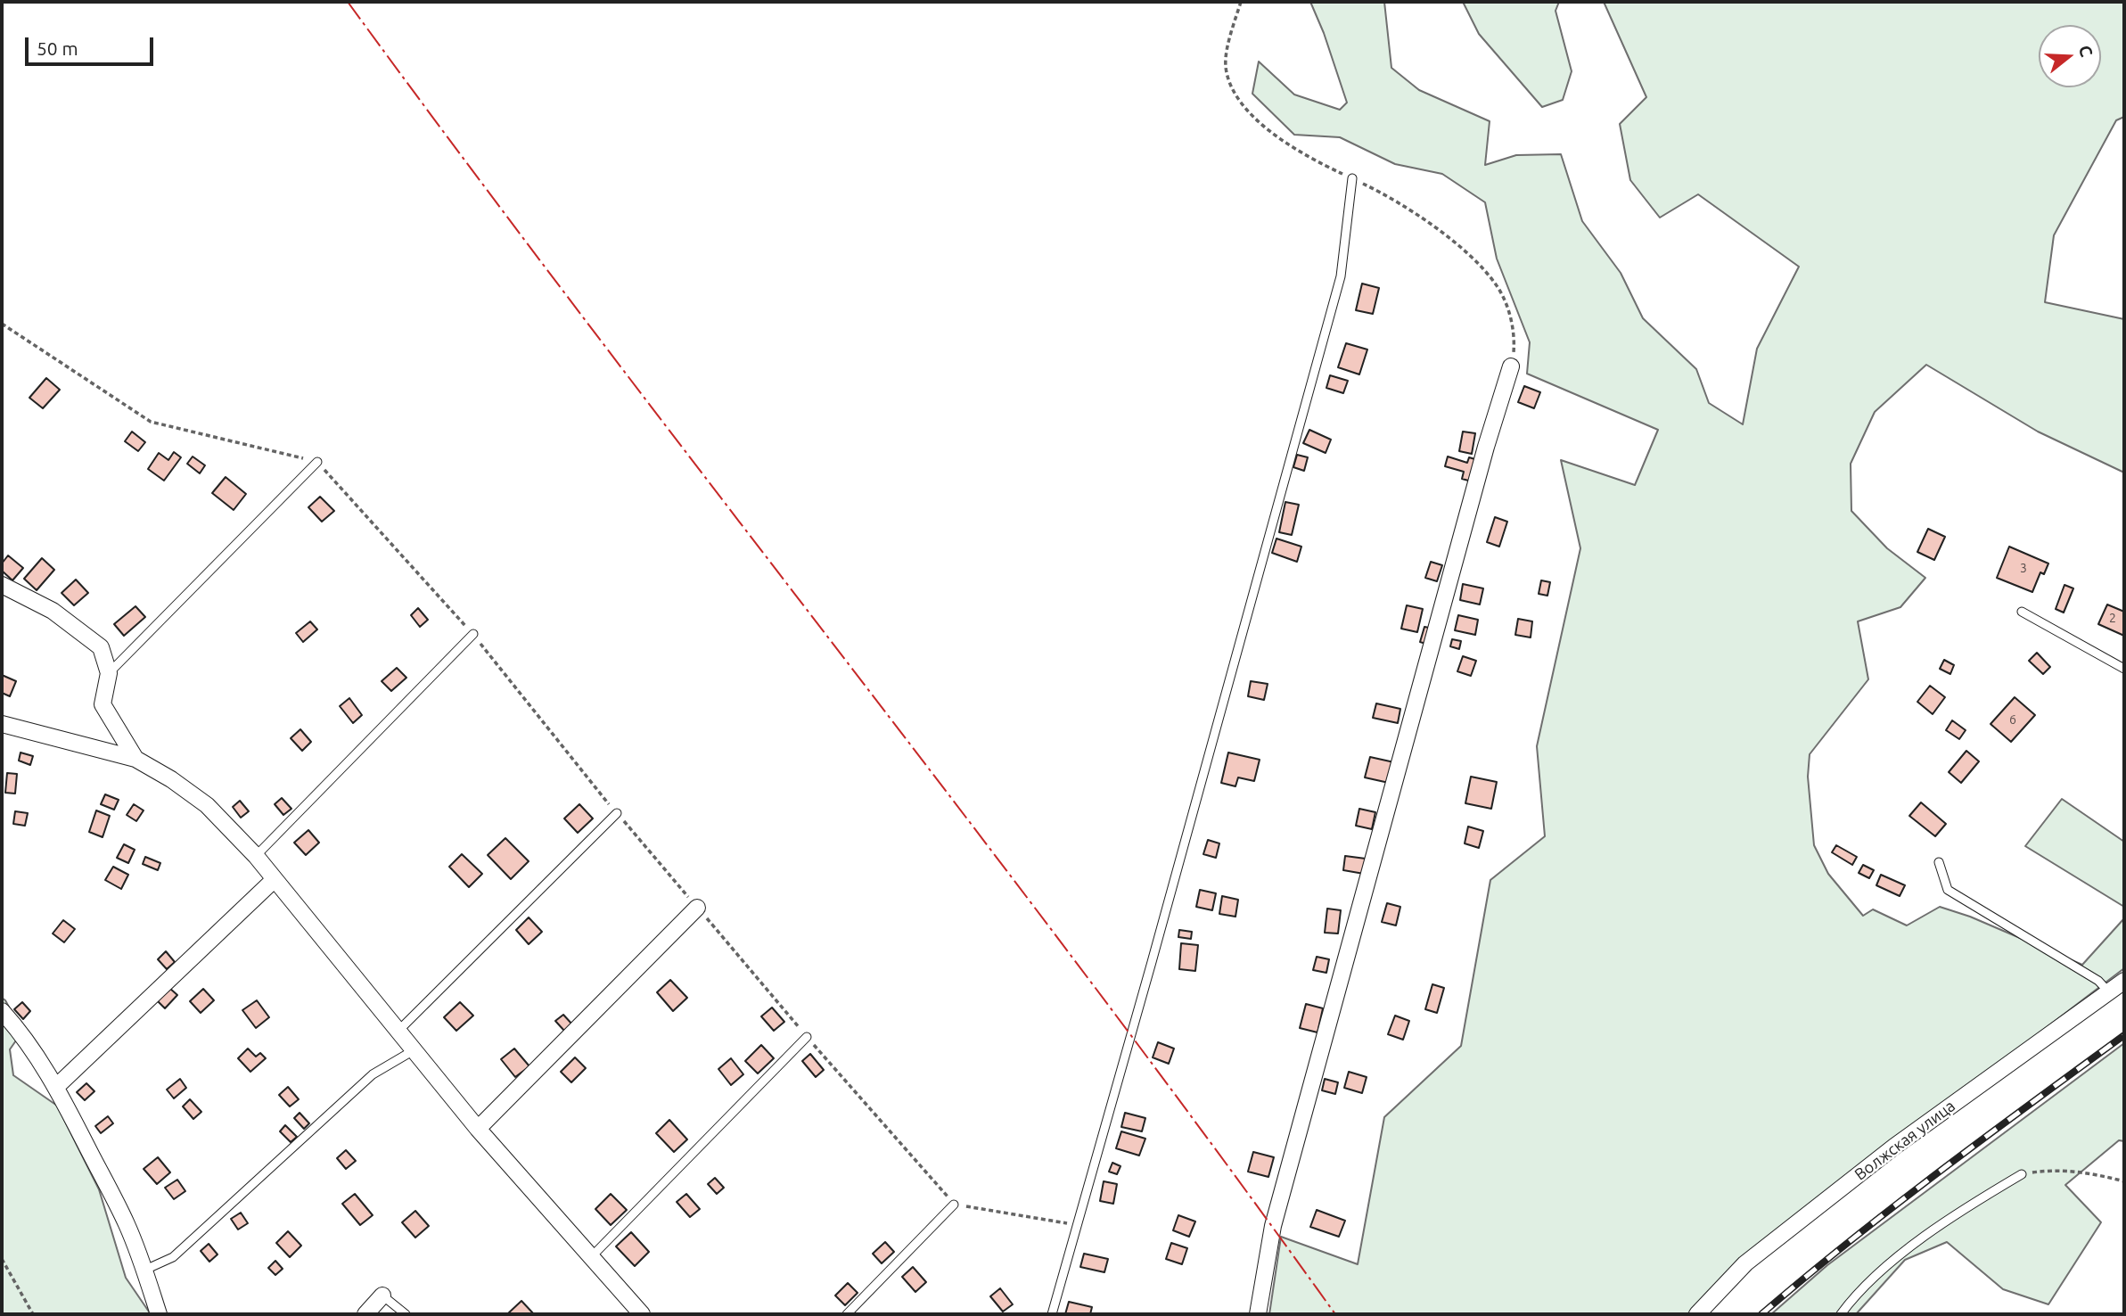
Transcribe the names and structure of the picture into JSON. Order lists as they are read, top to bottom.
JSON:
{
  "streets": {
    "street": ["Волжская улица"]
  },
  "house_numbers": ["3", "2", "6"],
  "scale_bar": "50 m",
  "north": "right"
}
